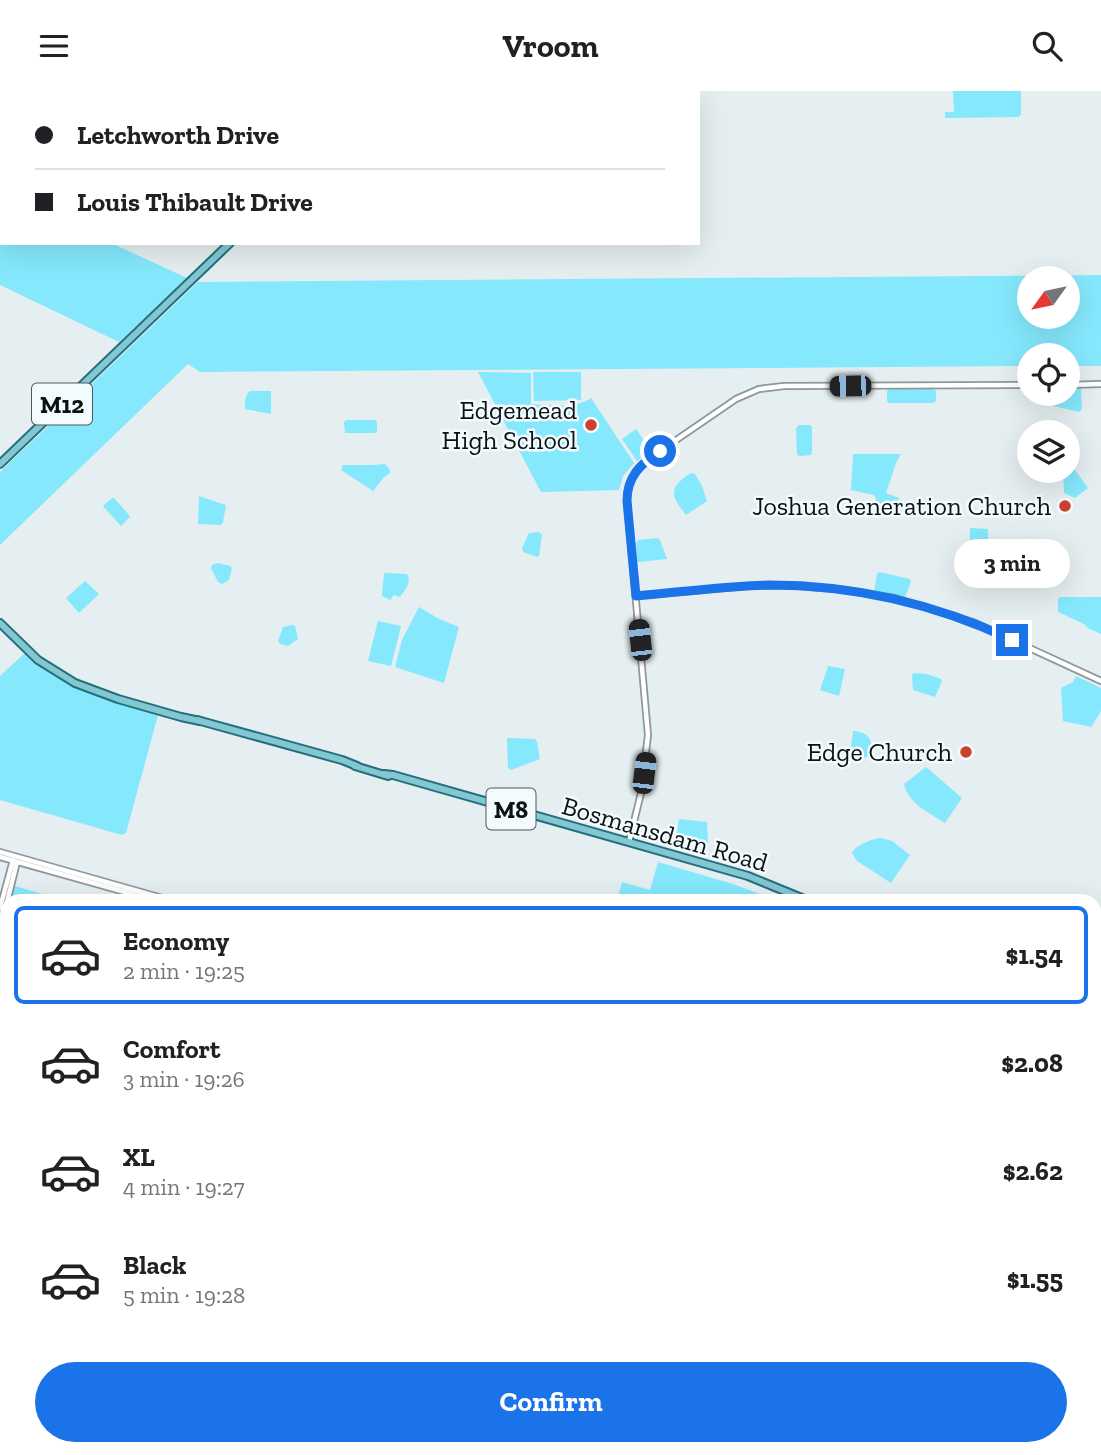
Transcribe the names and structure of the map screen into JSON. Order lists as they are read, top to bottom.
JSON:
{
  "streets": {
    "main road": ["M12", "M8", "Bosmansdam Road"]
  },
  "places": ["Edgemead High School", "Joshua Generation Church", "Edge Church"],
  "north": "bottom left",
  "page": {
    "header": "Vroom",
    "banner": ["Letchworth Drive", "Louis Thibault Drive"],
    "bubble": "3 min",
    "list": [
      {
        "name": "Economy",
        "note": "2 min · 19:25",
        "value": "$1.54"
      },
      {
        "name": "Comfort",
        "note": "3 min · 19:26",
        "value": "$2.08"
      },
      {
        "name": "XL",
        "note": "4 min · 19:27",
        "value": "$2.62"
      },
      {
        "name": "Black",
        "note": "5 min · 19:28",
        "value": "$1.55"
      }
    ],
    "buttons": "Confirm"
  }
}
